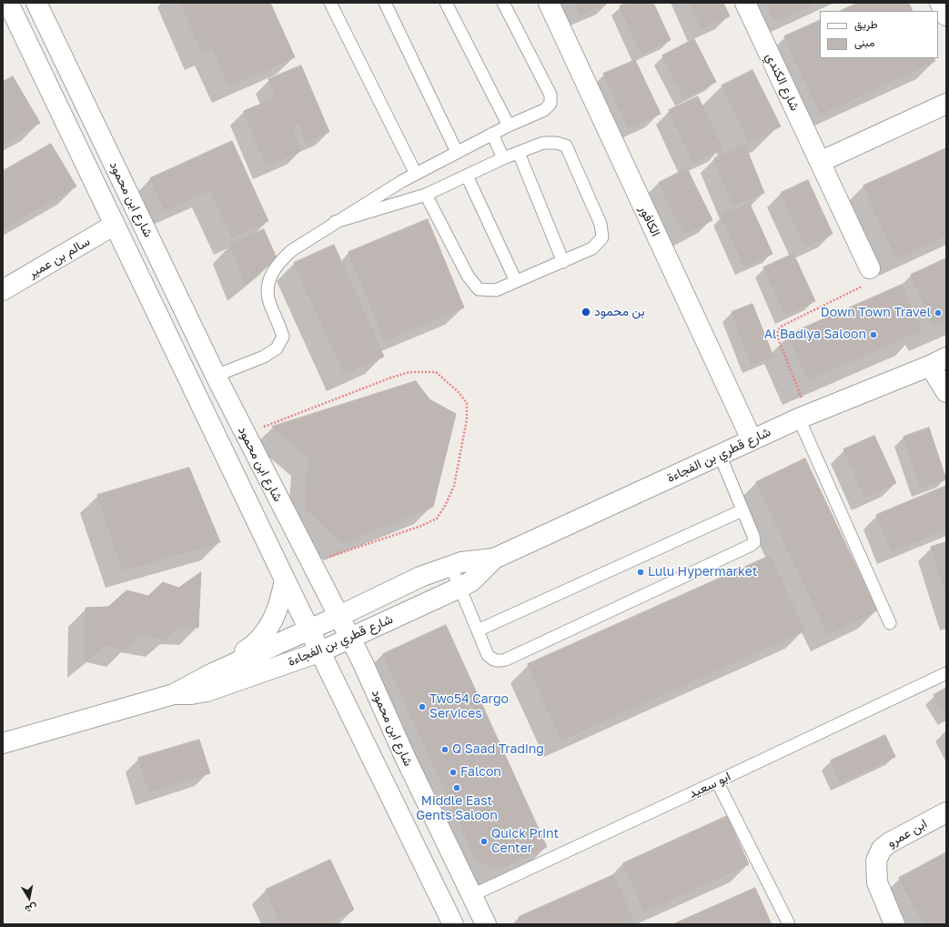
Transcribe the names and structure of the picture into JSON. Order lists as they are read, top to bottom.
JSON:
{
  "streets": {
    "street": [
      "شارع الكندي",
      "شارع ابن محمود",
      "الكافور",
      "سالم بن عمير",
      "شارع قطري بن الفجاءة",
      "ابن عمرو"
    ],
    "lane": ["ابو سعيد"]
  },
  "crossings": [
    ["شارع ابن محمود", "سالم بن عمير"],
    ["شارع ابن محمود", "شارع قطري بن الفجاءة"],
    ["شارع ابن محمود", "ابو سعيد"],
    ["الكافور", "شارع قطري بن الفجاءة"]
  ],
  "places": [
    "بن محمود",
    "Down Town Travel",
    "Al Badiya Saloon",
    "Lulu Hypermarket",
    "Two54 Cargo Services",
    "Q Saad Trading",
    "Falcon",
    "Middle East Gents Saloon",
    "Quick Print Center"
  ],
  "legend": ["طريق", "مبنى"],
  "north": "bottom"
}
